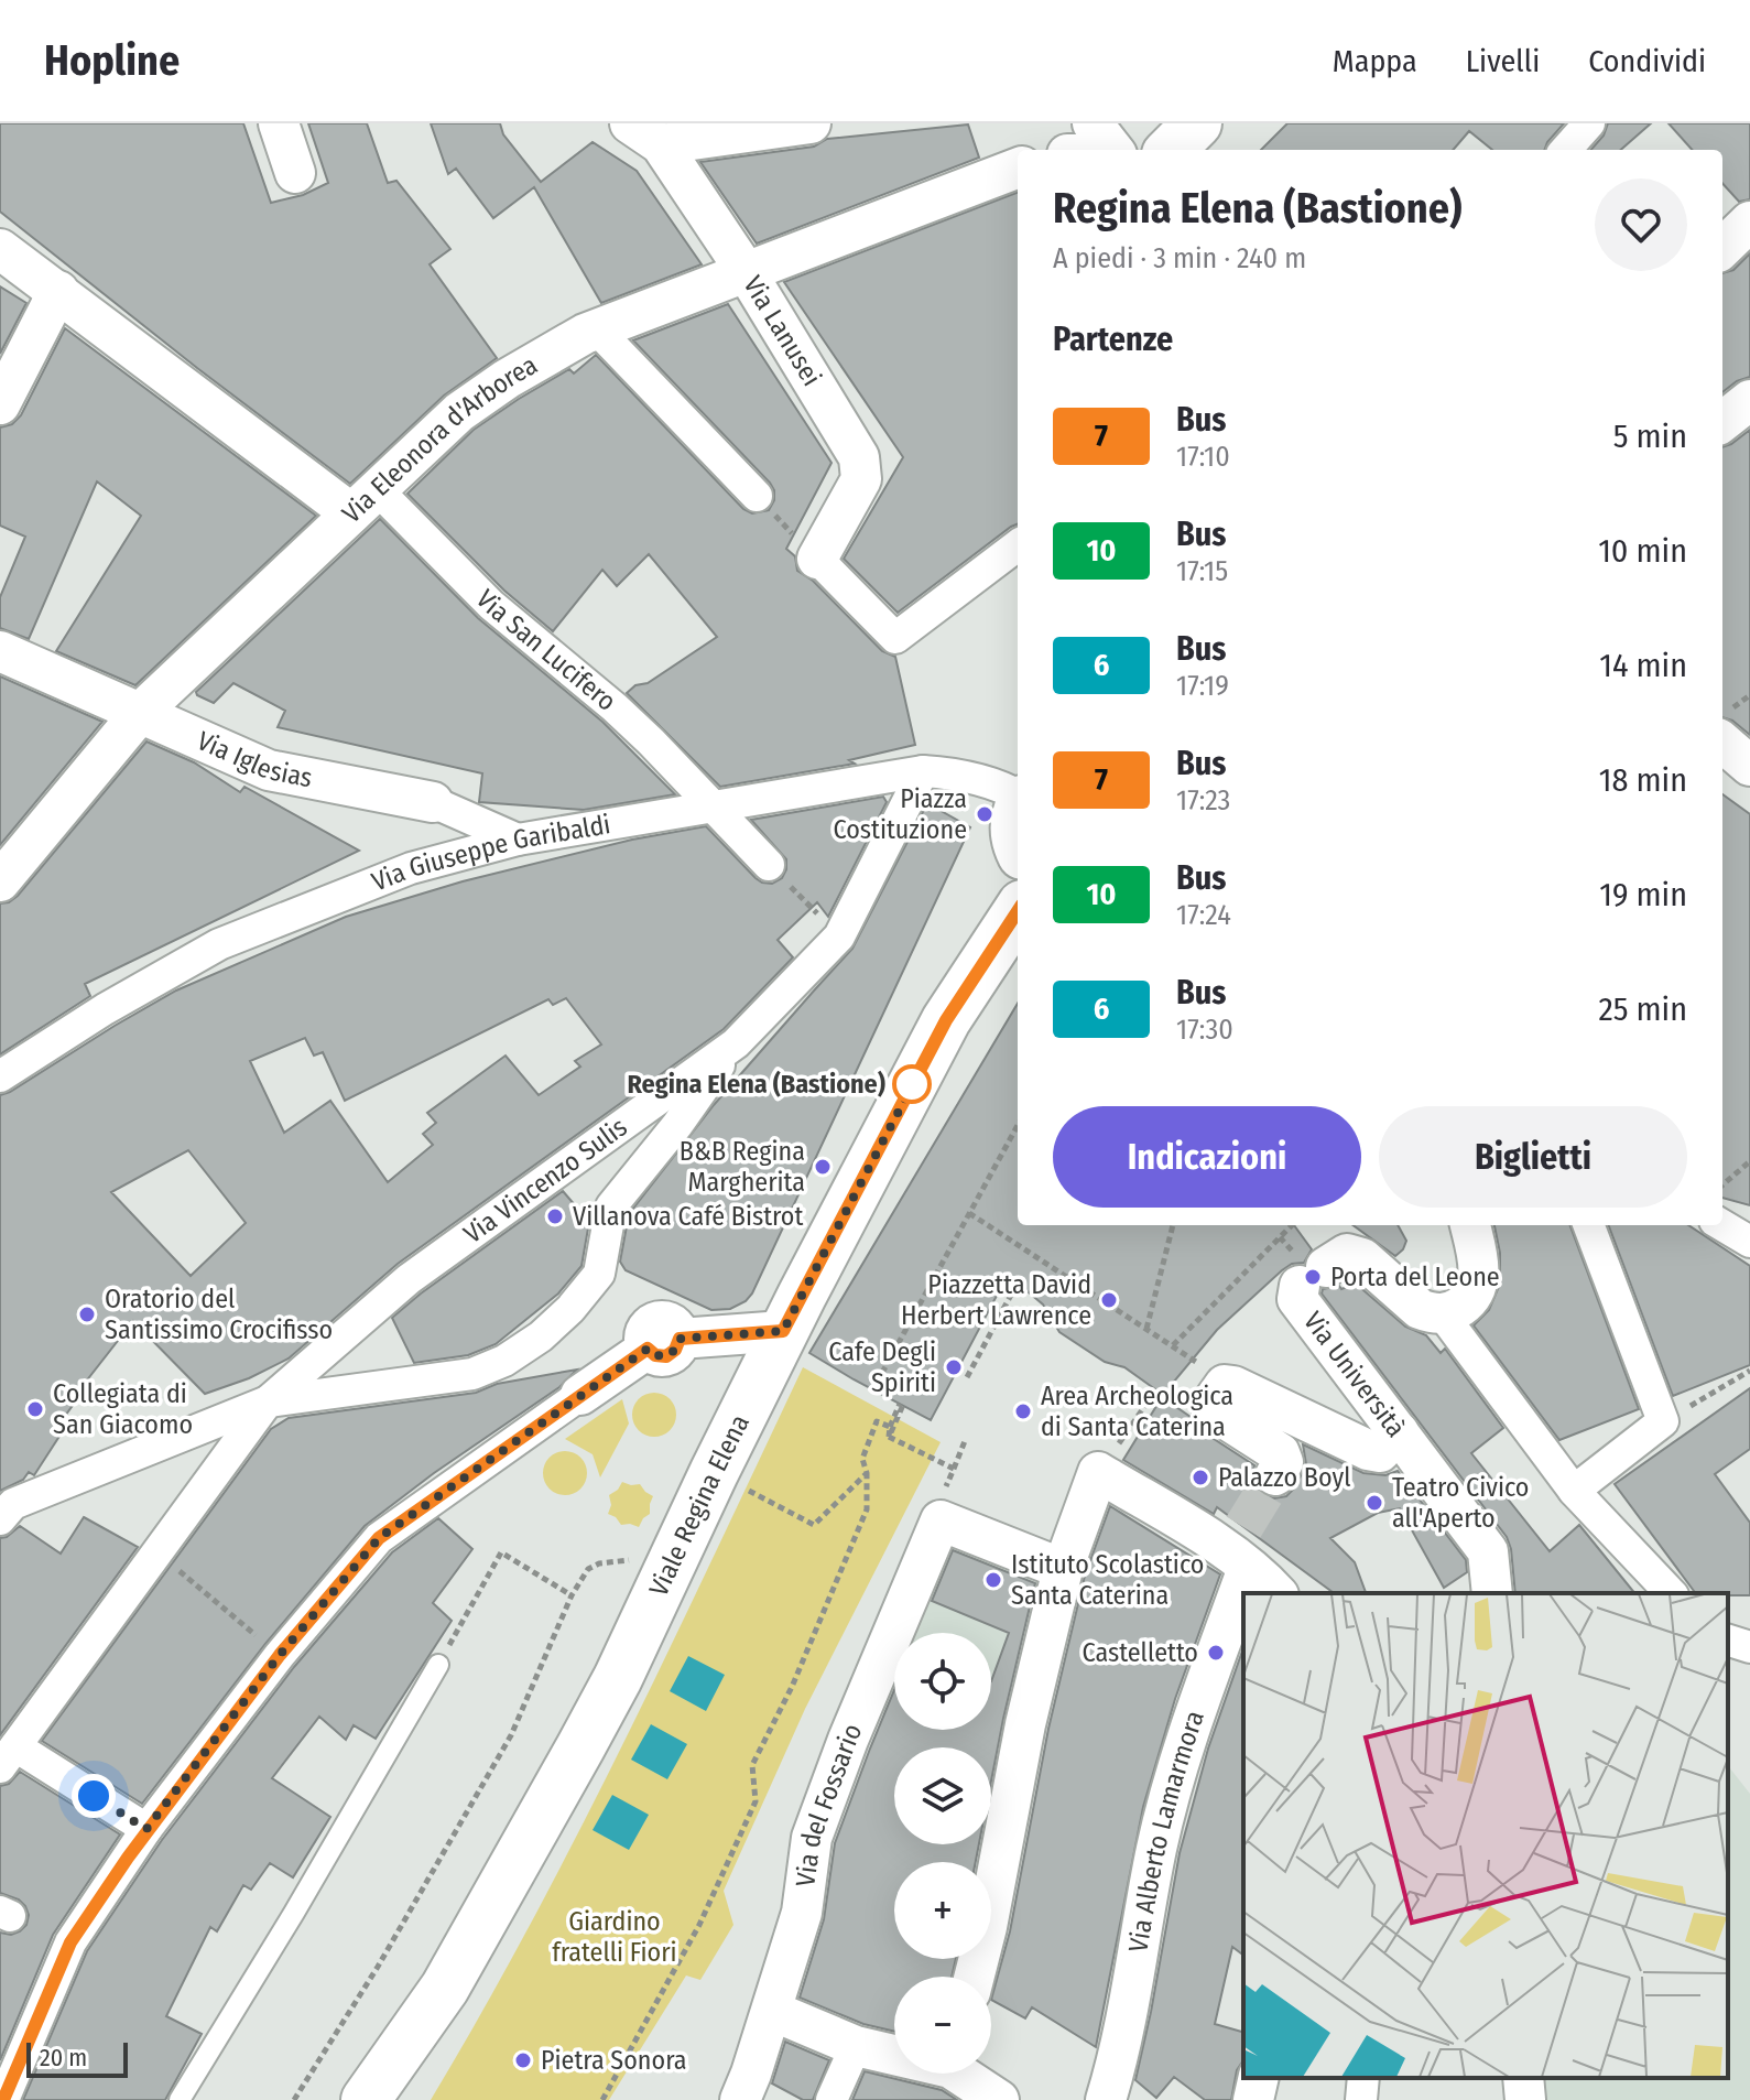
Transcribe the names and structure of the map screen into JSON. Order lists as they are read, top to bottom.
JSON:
{
  "streets": {
    "street": [
      "Via Lanusei",
      "Via Eleonora d'Arborea",
      "Via San Lucifero",
      "Via Iglesias",
      "Via Giuseppe Garibaldi",
      "Via Vincenzo Sulis",
      "Via Università",
      "Viale Regina Elena",
      "Via del Fossario",
      "Via Alberto Lamarmora"
    ]
  },
  "crossings": [
    ["Via Lanusei", "Via Eleonora d'Arborea"],
    ["Via Eleonora d'Arborea", "Via San Lucifero"],
    ["Via Eleonora d'Arborea", "Via Iglesias"],
    ["Via San Lucifero", "Via Giuseppe Garibaldi"],
    ["Via Iglesias", "Via Giuseppe Garibaldi"],
    ["Via Giuseppe Garibaldi", "Via Vincenzo Sulis"]
  ],
  "parks": ["Giardino fratelli Fiori"],
  "places": [
    "Piazza Costituzione",
    "Regina Elena (Bastione)",
    "B&B Regina Margherita",
    "Villanova Café Bistrot",
    "Porta del Leone",
    "Piazzetta David Herbert Lawrence",
    "Oratorio del Santissimo Crocifisso",
    "Cafe Degli Spiriti",
    "Collegiata di San Giacomo",
    "Area Archeologica di Santa Caterina",
    "Palazzo Boyl",
    "Teatro Civico all'Aperto",
    "Istituto Scolastico Santa Caterina",
    "Castelletto",
    "Pietra Sonora"
  ],
  "lines": ["bus line 7"],
  "scale_bar": "20 m",
  "page": {
    "header": "Hopline",
    "nav": ["Mappa", "Livelli", "Condividi"],
    "heading": [
      ["Regina Elena (Bastione)", "A piedi · 3 min · 240 m"],
      "Partenze"
    ],
    "list": [
      {
        "mark": "7",
        "name": "Bus",
        "note": "17:10",
        "value": "5 min"
      },
      {
        "mark": "10",
        "name": "Bus",
        "note": "17:15",
        "value": "10 min"
      },
      {
        "mark": "6",
        "name": "Bus",
        "note": "17:19",
        "value": "14 min"
      },
      {
        "mark": "7",
        "name": "Bus",
        "note": "17:23",
        "value": "18 min"
      },
      {
        "mark": "10",
        "name": "Bus",
        "note": "17:24",
        "value": "19 min"
      },
      {
        "mark": "6",
        "name": "Bus",
        "note": "17:30",
        "value": "25 min"
      }
    ],
    "buttons": ["Indicazioni", "Biglietti"],
    "map_buttons": ["+", "−"],
    "scale": "20 m"
  }
}
